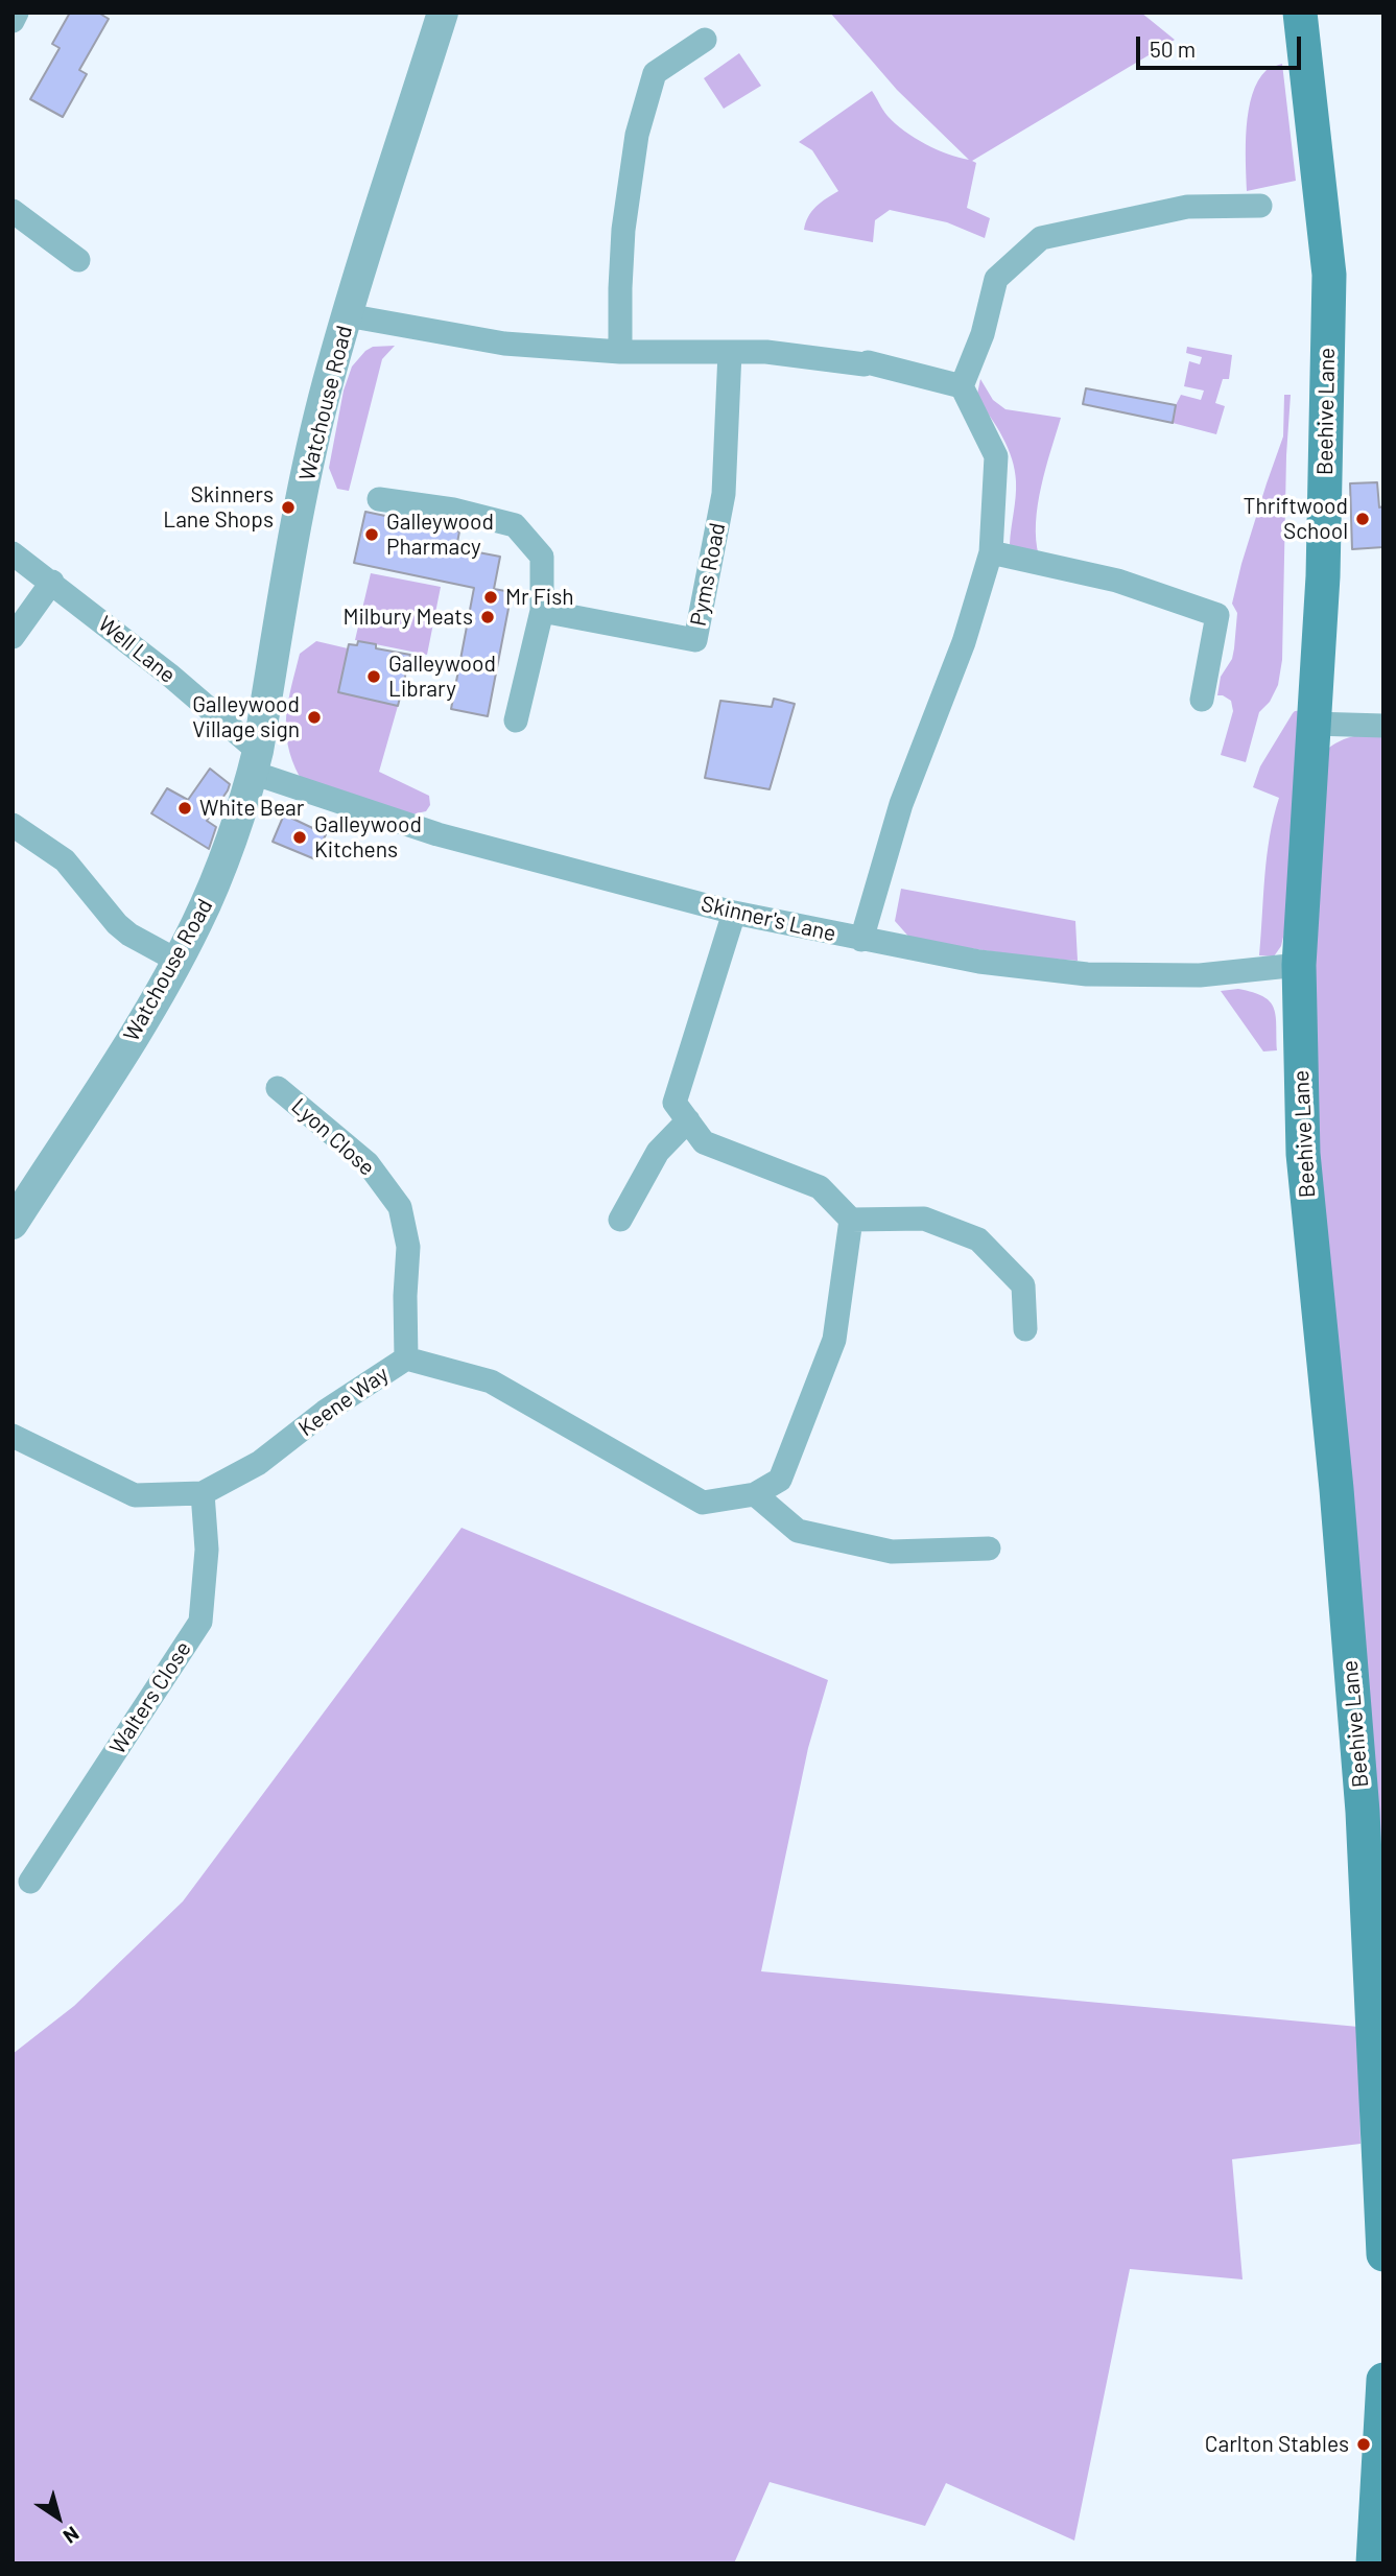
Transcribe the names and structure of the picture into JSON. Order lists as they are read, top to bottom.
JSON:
{
  "streets": {
    "main road": ["Beehive Lane"],
    "street": [
      "Watchouse Road",
      "Pyms Road",
      "Well Lane",
      "Skinner's Lane",
      "Lyon Close",
      "Keene Way",
      "Walters Close"
    ]
  },
  "crossings": [
    ["Watchouse Road", "Well Lane"],
    ["Watchouse Road", "Skinner's Lane"],
    ["Beehive Lane", "Skinner's Lane"],
    ["Well Lane", "Skinner's Lane"],
    ["Lyon Close", "Keene Way"],
    ["Keene Way", "Walters Close"]
  ],
  "places": [
    "Skinners Lane Shops",
    "Thriftwood School",
    "Galleywood Pharmacy",
    "Mr Fish",
    "Milbury Meats",
    "Galleywood Library",
    "Galleywood Village sign",
    "White Bear",
    "Galleywood Kitchens",
    "Carlton Stables"
  ],
  "scale_bar": "50 m",
  "north": "bottom right"
}
